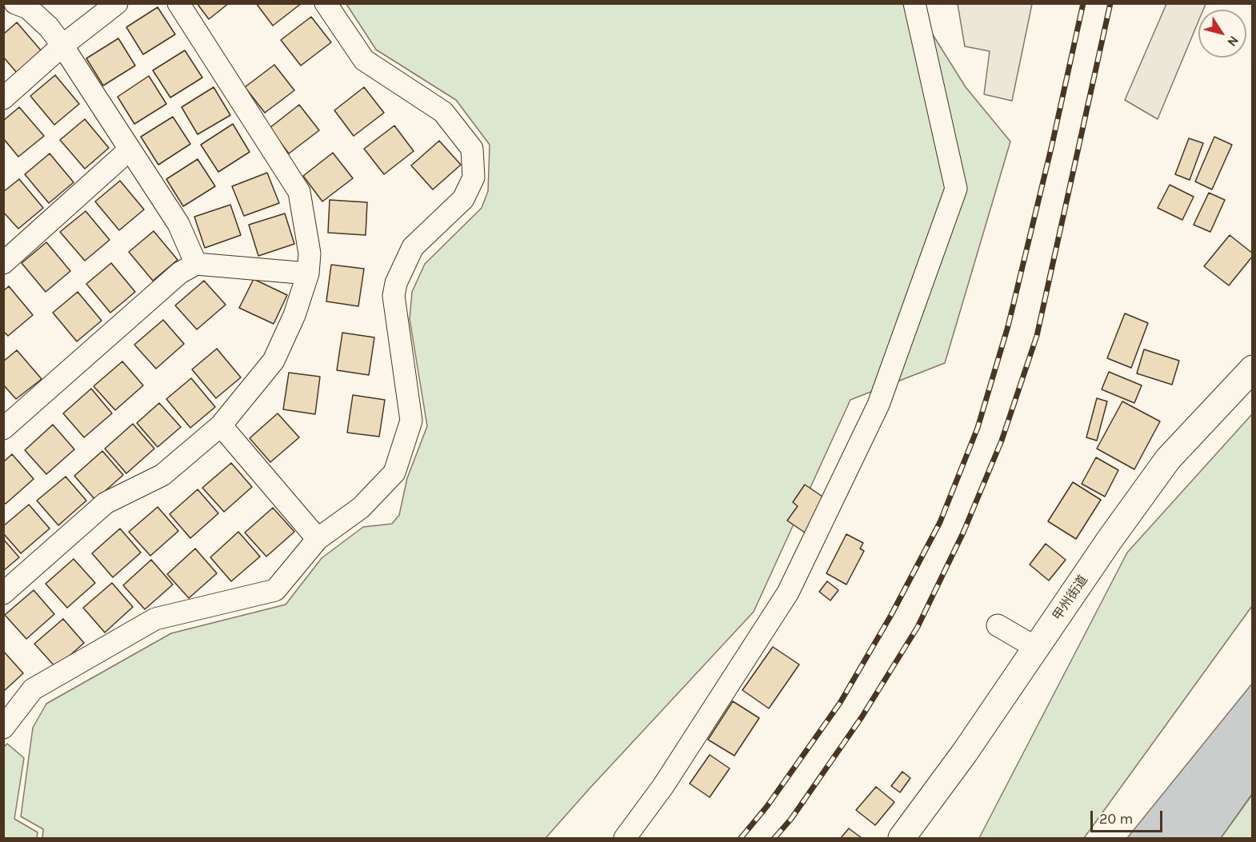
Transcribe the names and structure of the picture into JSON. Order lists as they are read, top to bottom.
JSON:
{
  "streets": {
    "highway": ["甲州街道"]
  },
  "scale_bar": "20 m",
  "north": "bottom right"
}
